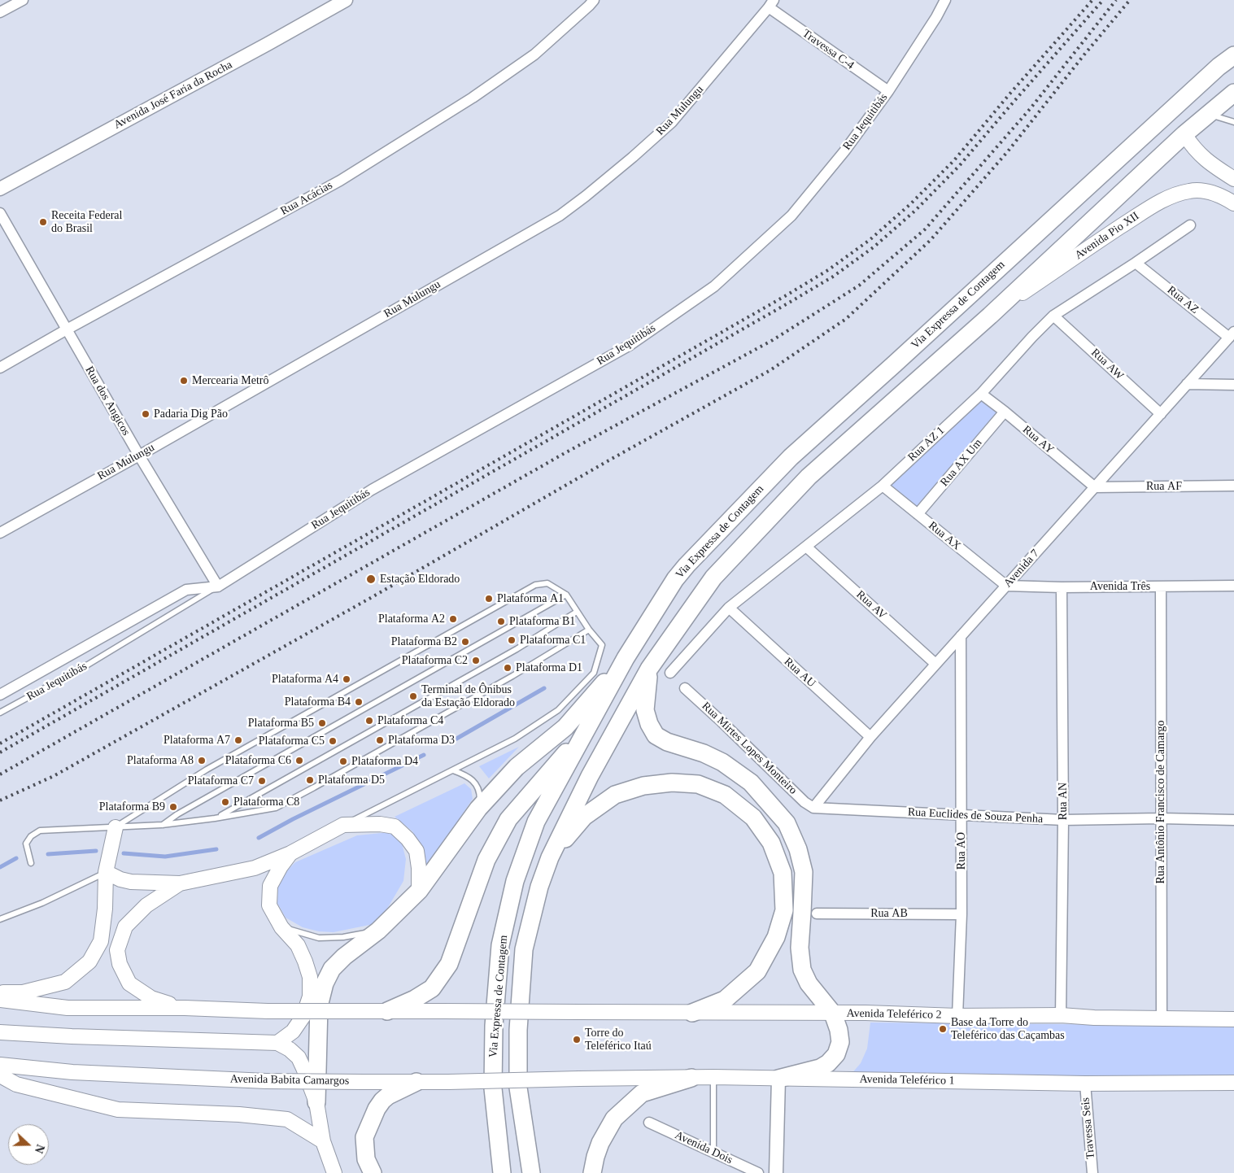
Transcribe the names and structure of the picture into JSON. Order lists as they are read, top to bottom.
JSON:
{
  "streets": {
    "highway": ["Via Expressa de Contagem"],
    "main road": [
      "Avenida Pio XII",
      "Avenida Teleférico 2",
      "Avenida Babita Camargos",
      "Avenida Teleférico 1"
    ],
    "street": [
      "Travessa C-4",
      "Avenida José Faria da Rocha",
      "Rua Mulungu",
      "Rua Jequitibás",
      "Rua Acácias",
      "Rua AZ",
      "Rua AW",
      "Rua dos Angicos",
      "Rua AY",
      "Rua AZ 1",
      "Rua AX Um",
      "Rua AF",
      "Rua AX",
      "Avenida 7",
      "Avenida Três",
      "Rua AV",
      "Rua AU",
      "Rua Mirtes Lopes Monteiro",
      "Rua AN",
      "Rua Antônio Francisco de Camargo",
      "Rua Euclides de Souza Penha",
      "Rua AO",
      "Rua AB",
      "Travessa Seis",
      "Avenida Dois"
    ]
  },
  "crossings": [
    ["Travessa C-4", "Rua Mulungu"],
    ["Travessa C-4", "Rua Jequitibás"],
    ["Rua Mulungu", "Rua dos Angicos"],
    ["Rua Jequitibás", "Rua dos Angicos"],
    ["Rua Acácias", "Rua dos Angicos"],
    ["Avenida Pio XII", "Via Expressa de Contagem"],
    ["Rua AZ", "Rua AZ 1"],
    ["Rua AZ", "Avenida 7"],
    ["Rua AW", "Rua AZ 1"],
    ["Rua AW", "Avenida 7"],
    ["Rua AY", "Rua AZ 1"],
    ["Rua AY", "Rua AX Um"],
    ["Rua AY", "Rua AF"],
    ["Rua AY", "Avenida 7"],
    ["Rua AZ 1", "Rua AX"],
    ["Rua AZ 1", "Rua AV"],
    ["Rua AZ 1", "Rua AU"],
    ["Rua AX Um", "Rua AX"],
    ["Rua AF", "Avenida 7"],
    ["Rua AX", "Avenida 7"],
    ["Rua AX", "Avenida Três"],
    ["Avenida 7", "Avenida Três"],
    ["Avenida 7", "Rua AV"],
    ["Avenida 7", "Rua AU"],
    ["Avenida 7", "Rua Mirtes Lopes Monteiro"],
    ["Avenida 7", "Rua Euclides de Souza Penha"],
    ["Avenida 7", "Rua AO"],
    ["Avenida Três", "Rua AN"],
    ["Avenida Três", "Rua Antônio Francisco de Camargo"],
    ["Rua Mirtes Lopes Monteiro", "Rua Euclides de Souza Penha"],
    ["Rua AN", "Rua Euclides de Souza Penha"],
    ["Rua AN", "Avenida Teleférico 2"],
    ["Rua Antônio Francisco de Camargo", "Rua Euclides de Souza Penha"],
    ["Rua Antônio Francisco de Camargo", "Avenida Teleférico 2"],
    ["Rua Euclides de Souza Penha", "Rua AO"],
    ["Rua AO", "Rua AB"],
    ["Rua AO", "Avenida Teleférico 2"],
    ["Avenida Babita Camargos", "Avenida Teleférico 1"],
    ["Avenida Teleférico 1", "Travessa Seis"]
  ],
  "places": [
    "Receita Federal do Brasil",
    "Mercearia Metrô",
    "Padaria Dig Pão",
    "Estação Eldorado",
    "Plataforma A1",
    "Plataforma A2",
    "Plataforma B1",
    "Plataforma C1",
    "Plataforma B2",
    "Plataforma C2",
    "Plataforma D1",
    "Plataforma A4",
    "Terminal de Ônibus da Estação Eldorado",
    "Plataforma B4",
    "Plataforma C4",
    "Plataforma B5",
    "Plataforma A7",
    "Plataforma D3",
    "Plataforma C5",
    "Plataforma A8",
    "Plataforma C6",
    "Plataforma D4",
    "Plataforma D5",
    "Plataforma C7",
    "Plataforma C8",
    "Plataforma B9",
    "Base da Torre do Teleférico das Caçambas",
    "Torre do Teleférico Itaú"
  ],
  "north": "right"
}
